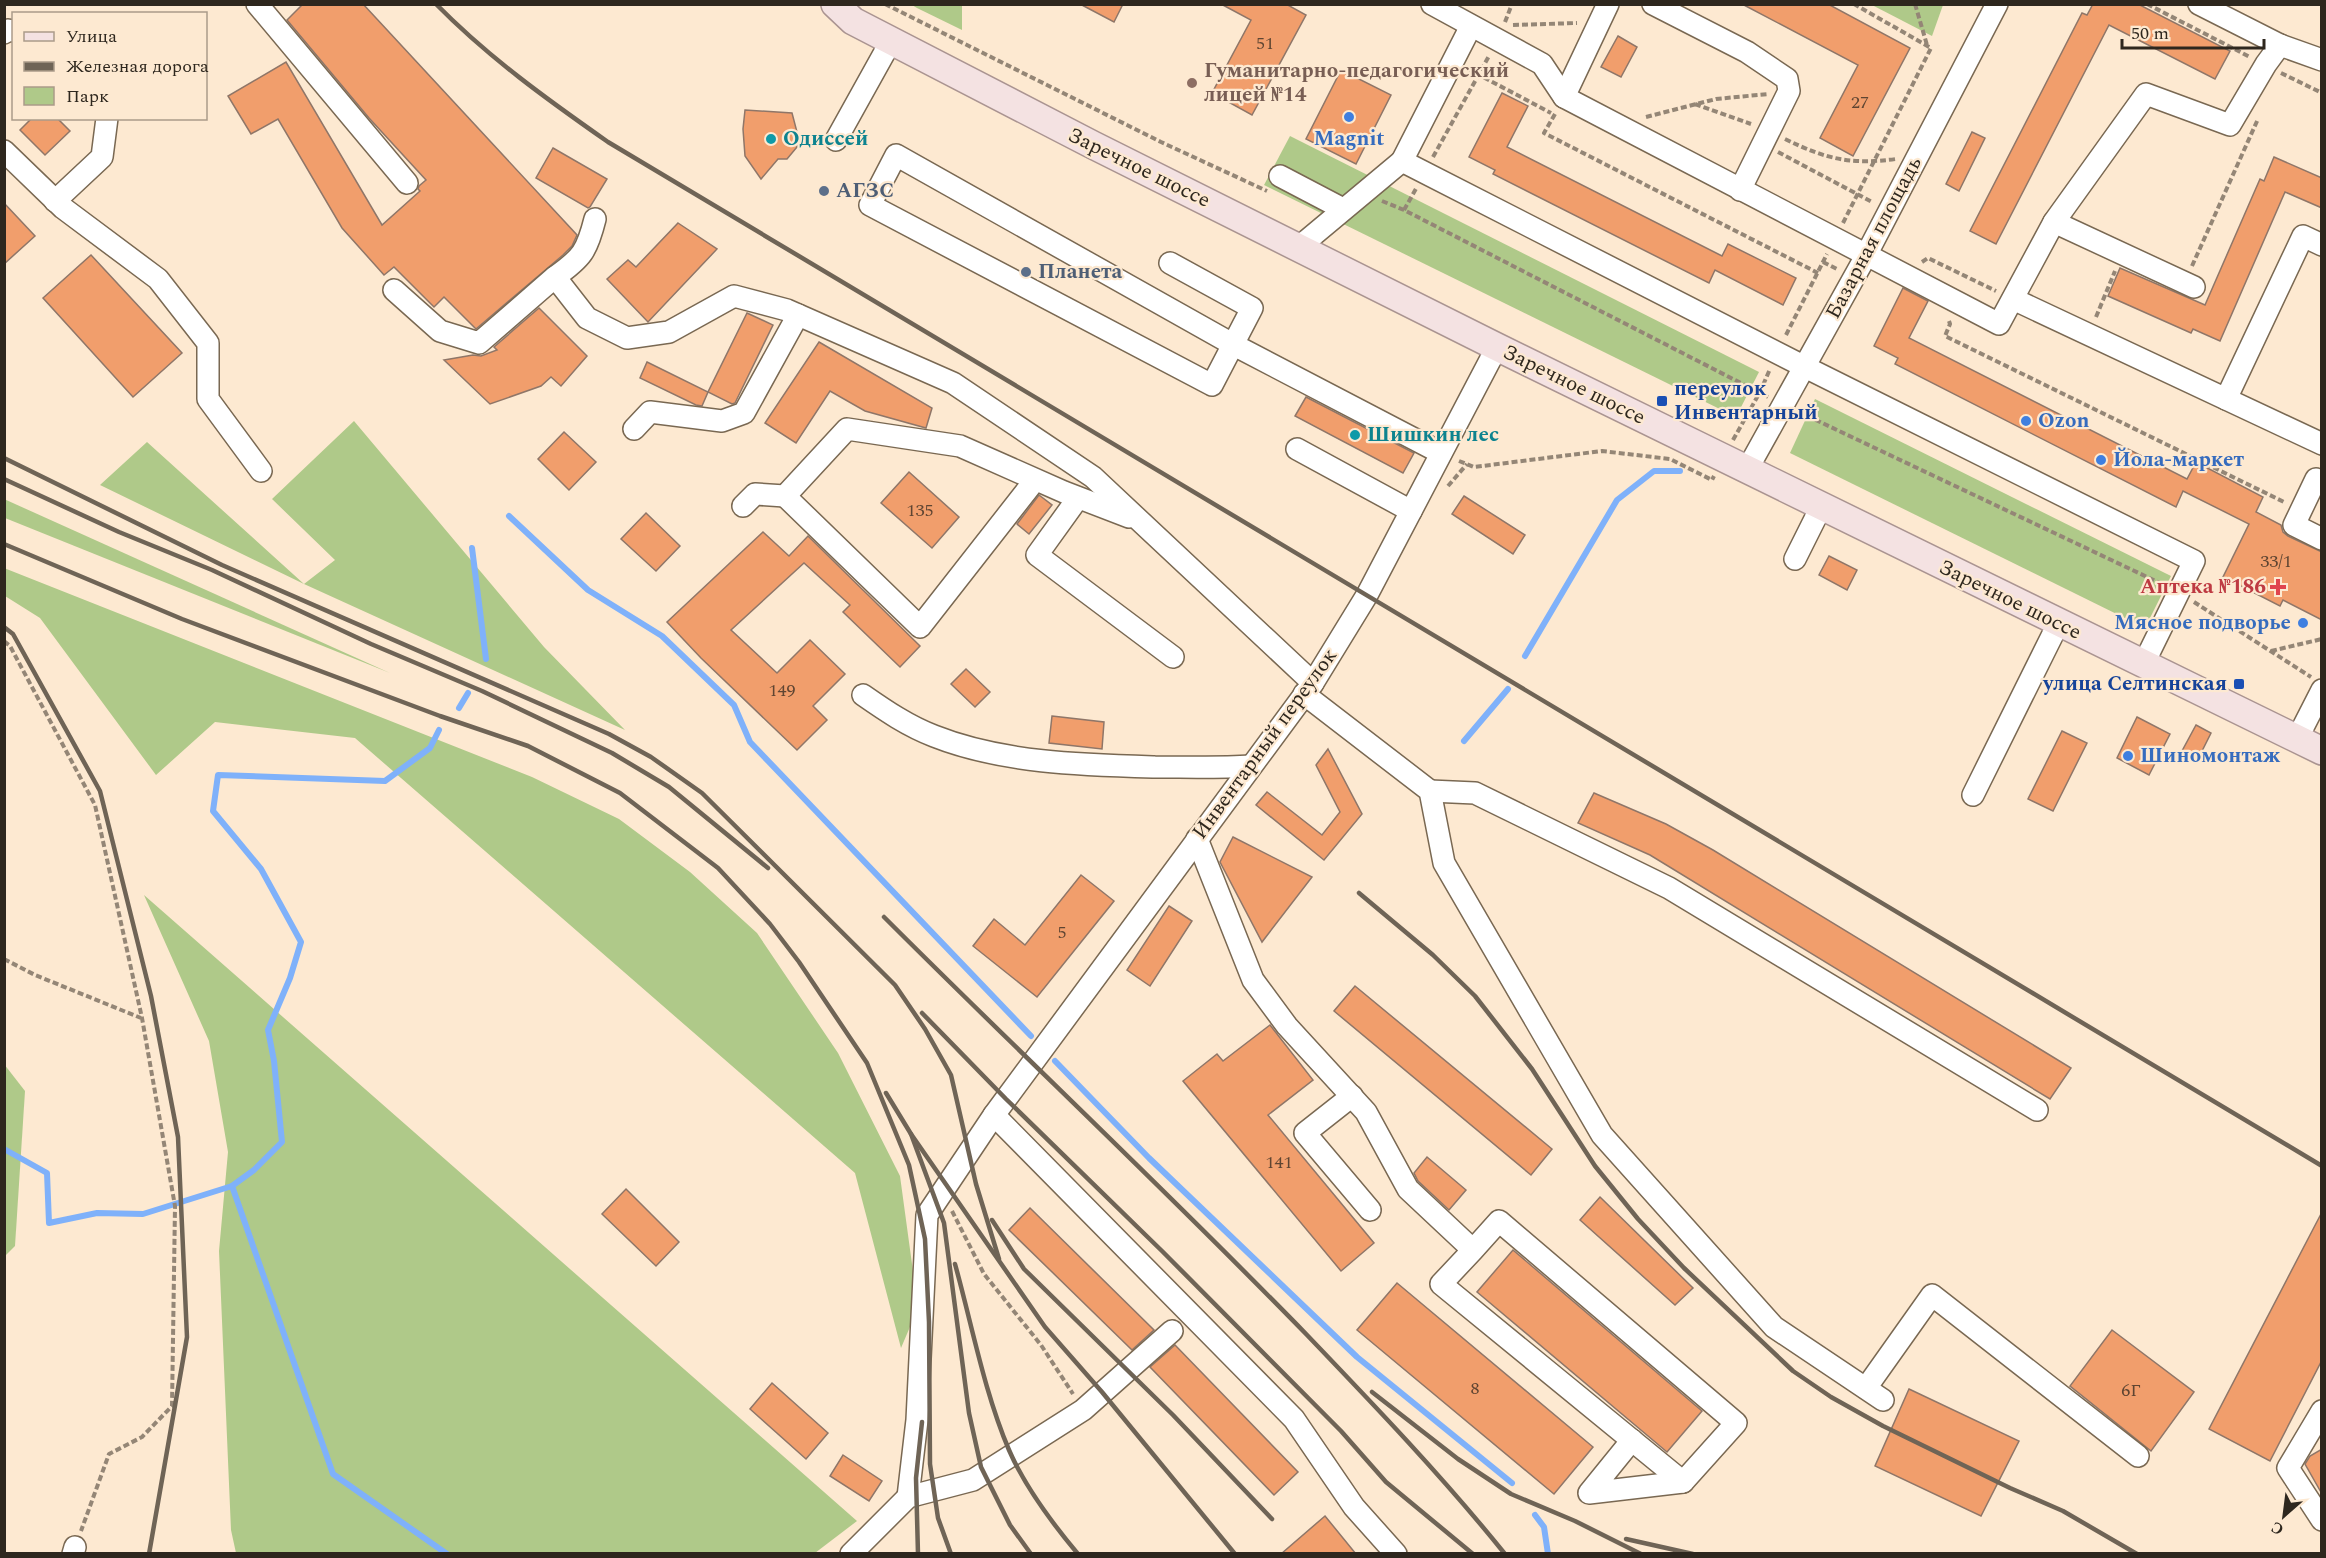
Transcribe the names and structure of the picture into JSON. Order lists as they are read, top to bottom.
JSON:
{
  "streets": {
    "main road": ["Заречное шоссе"],
    "street": ["Базарная площадь", "Инвентарный переулок"]
  },
  "crossings": [
    ["Заречное шоссе", "Базарная площадь"],
    ["Заречное шоссе", "Инвентарный переулок"]
  ],
  "places": {
    "other": [
      "Гуманитарно-педагогический лицей №14",
      "Magnit",
      "Одиссей",
      "АГЗС",
      "Планета",
      "Ozon",
      "Шишкин лес",
      "Йола-маркет",
      "Мясное подворье",
      "Шиномонтаж"
    ],
    "transit": ["переулок Инвентарный", "улица Селтинская"],
    "health": ["Аптека №186"]
  },
  "house_numbers": [
    "51",
    "27",
    "135",
    "33/1",
    "149",
    "5",
    "141",
    "8",
    "6Г"
  ],
  "legend": ["Улица", "Железная дорога", "Парк"],
  "scale_bar": "50 m",
  "north": "bottom left"
}
